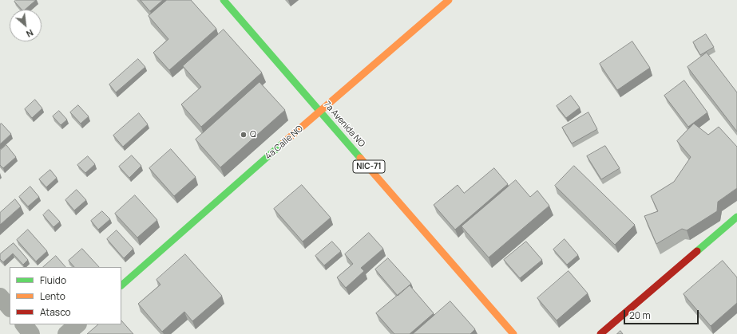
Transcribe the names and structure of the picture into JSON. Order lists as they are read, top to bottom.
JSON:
{
  "streets": {
    "main road": ["7a Avenida NO", "4a Calle NO", "NIC-71"]
  },
  "crossings": [
    ["7a Avenida NO", "4a Calle NO"]
  ],
  "places": ["Q"],
  "legend": ["Fluido", "Lento", "Atasco"],
  "scale_bar": "20 m",
  "north": "bottom right"
}
